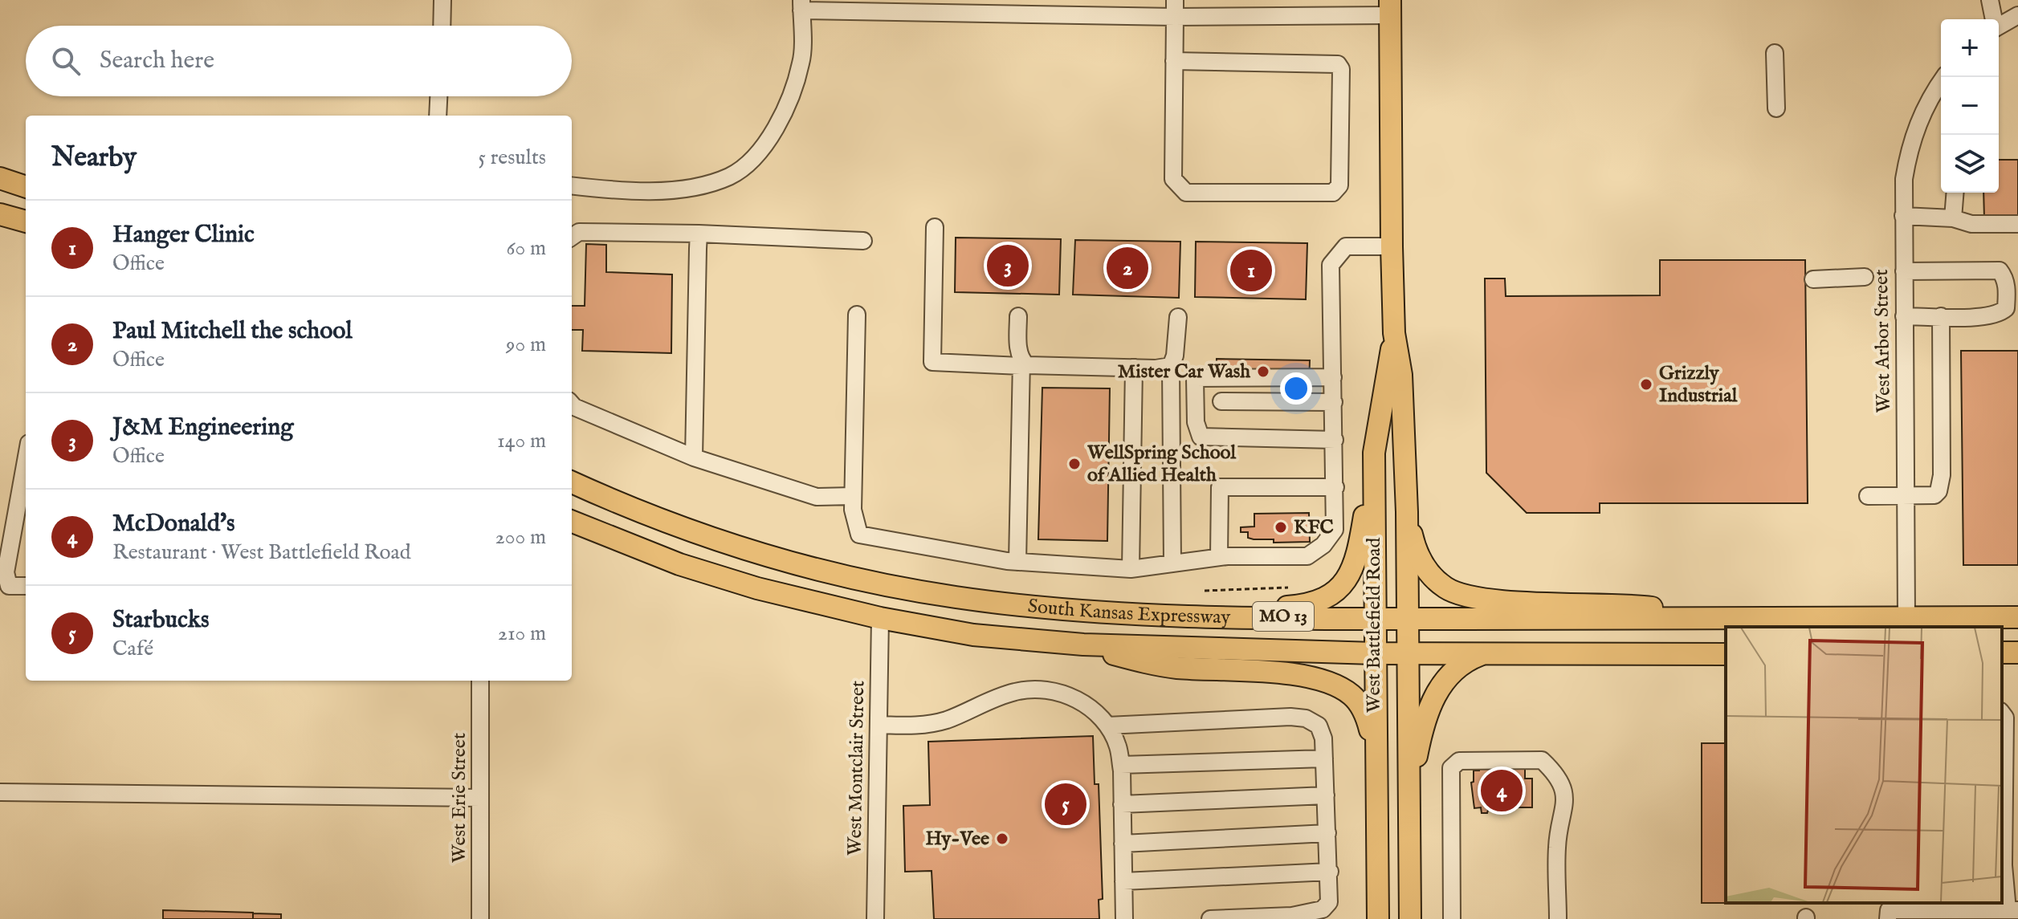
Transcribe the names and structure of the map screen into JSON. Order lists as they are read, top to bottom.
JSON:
{
  "streets": {
    "main road": ["South Kansas Expressway", "MO 13", "West Battlefield Road"],
    "street": ["West Arbor Street", "West Montclair Street", "West Erie Street"]
  },
  "crossings": [
    ["West Arbor Street", "South Kansas Expressway"],
    ["South Kansas Expressway", "West Battlefield Road"],
    ["South Kansas Expressway", "West Montclair Street"]
  ],
  "places": [
    "Mister Car Wash",
    "Grizzly Industrial",
    "WellSpring School of Allied Health",
    "KFC",
    "Hy-Vee"
  ],
  "page": {
    "map_buttons": ["+", "−"],
    "search": "Search here",
    "heading": ["Nearby", "5 results"],
    "list": [
      {
        "mark": "1",
        "name": "Hanger Clinic",
        "note": "Office",
        "value": "60 m"
      },
      {
        "mark": "2",
        "name": "Paul Mitchell the school",
        "note": "Office",
        "value": "90 m"
      },
      {
        "mark": "3",
        "name": "J&M Engineering",
        "note": "Office",
        "value": "140 m"
      },
      {
        "mark": "4",
        "name": "McDonald's",
        "note": "Restaurant · West Battlefield Road",
        "value": "200 m"
      },
      {
        "mark": "5",
        "name": "Starbucks",
        "note": "Café",
        "value": "210 m"
      }
    ],
    "pins": [
      "3",
      "2",
      "1",
      "4",
      "5"
    ]
  }
}
